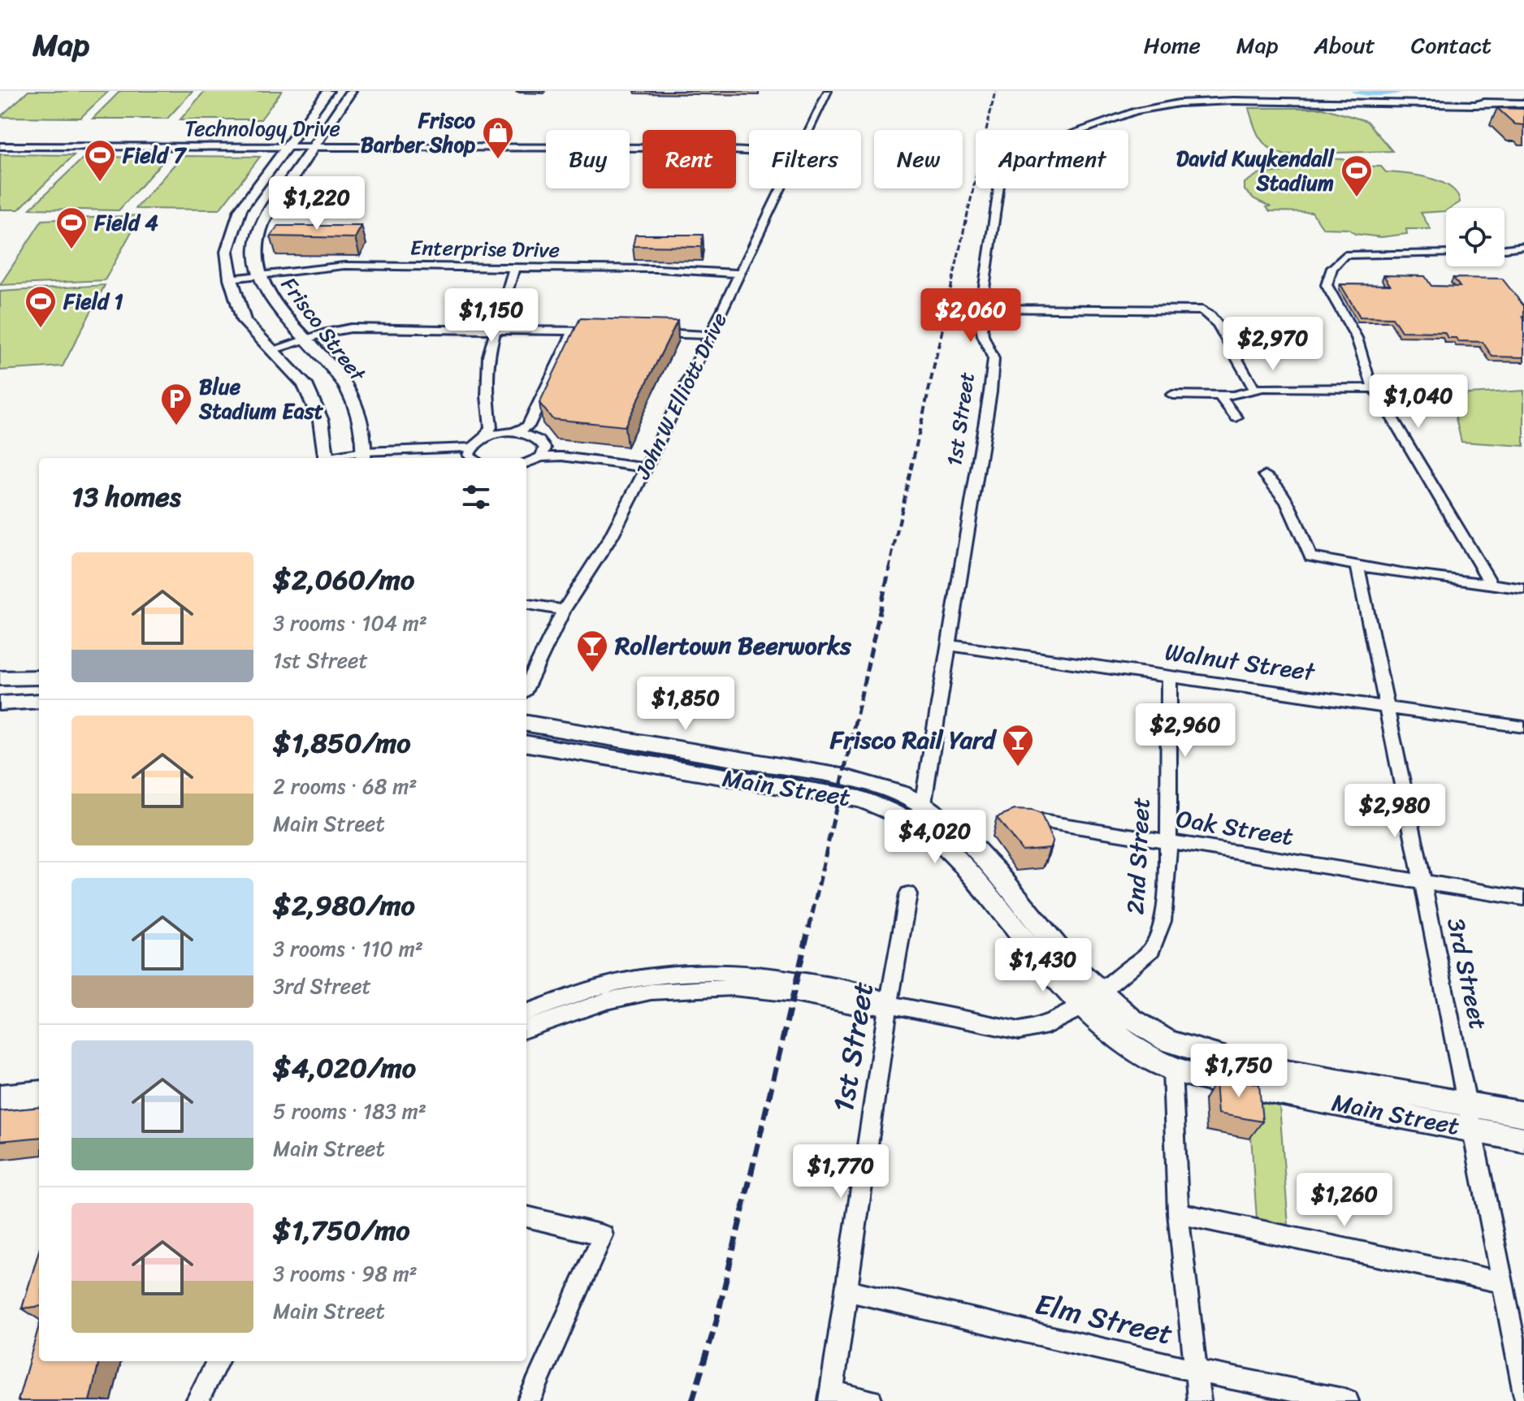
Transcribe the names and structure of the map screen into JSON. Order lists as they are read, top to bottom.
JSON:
{
  "streets": {
    "street": [
      "Technology Drive",
      "Enterprise Drive",
      "Frisco Street",
      "John W Elliott Drive",
      "1st Street",
      "Walnut Street",
      "Main Street",
      "Oak Street",
      "2nd Street",
      "3rd Street",
      "Elm Street"
    ]
  },
  "crossings": [
    ["Technology Drive", "Frisco Street"],
    ["Enterprise Drive", "Frisco Street"],
    ["Enterprise Drive", "John W Elliott Drive"],
    ["1st Street", "Walnut Street"],
    ["1st Street", "Main Street"],
    ["1st Street", "2nd Street"],
    ["1st Street", "Elm Street"],
    ["Walnut Street", "2nd Street"],
    ["Walnut Street", "3rd Street"],
    ["Main Street", "2nd Street"],
    ["Main Street", "3rd Street"],
    ["Oak Street", "2nd Street"],
    ["Oak Street", "3rd Street"]
  ],
  "places": {
    "shop": ["Frisco Barber Shop"],
    "sports": [
      "Field 7",
      "David Kuykendall Stadium",
      "Field 4",
      "Field 1"
    ],
    "parking": ["Blue Stadium East"],
    "bar": ["Rollertown Beerworks", "Frisco Rail Yard"]
  },
  "page": {
    "header": "Map",
    "nav": [
      "Home",
      "Map",
      "About",
      "Contact"
    ],
    "chip": [
      "Buy",
      "Rent",
      "Filters",
      "New",
      "Apartment"
    ],
    "price": [
      "$1,220",
      "$1,150",
      "$2,060",
      "$2,970",
      "$1,040",
      "$1,850",
      "$2,960",
      "$2,980",
      "$4,020",
      "$1,430",
      "$1,750",
      "$1,770",
      "$1,260"
    ],
    "heading": "13 homes",
    "list": [
      {
        "name": "$2,060/mo",
        "note": "3 rooms · 104 m² · 1st Street"
      },
      {
        "name": "$1,850/mo",
        "note": "2 rooms · 68 m² · Main Street"
      },
      {
        "name": "$2,980/mo",
        "note": "3 rooms · 110 m² · 3rd Street"
      },
      {
        "name": "$4,020/mo",
        "note": "5 rooms · 183 m² · Main Street"
      },
      {
        "name": "$1,750/mo",
        "note": "3 rooms · 98 m² · Main Street"
      }
    ]
  }
}
